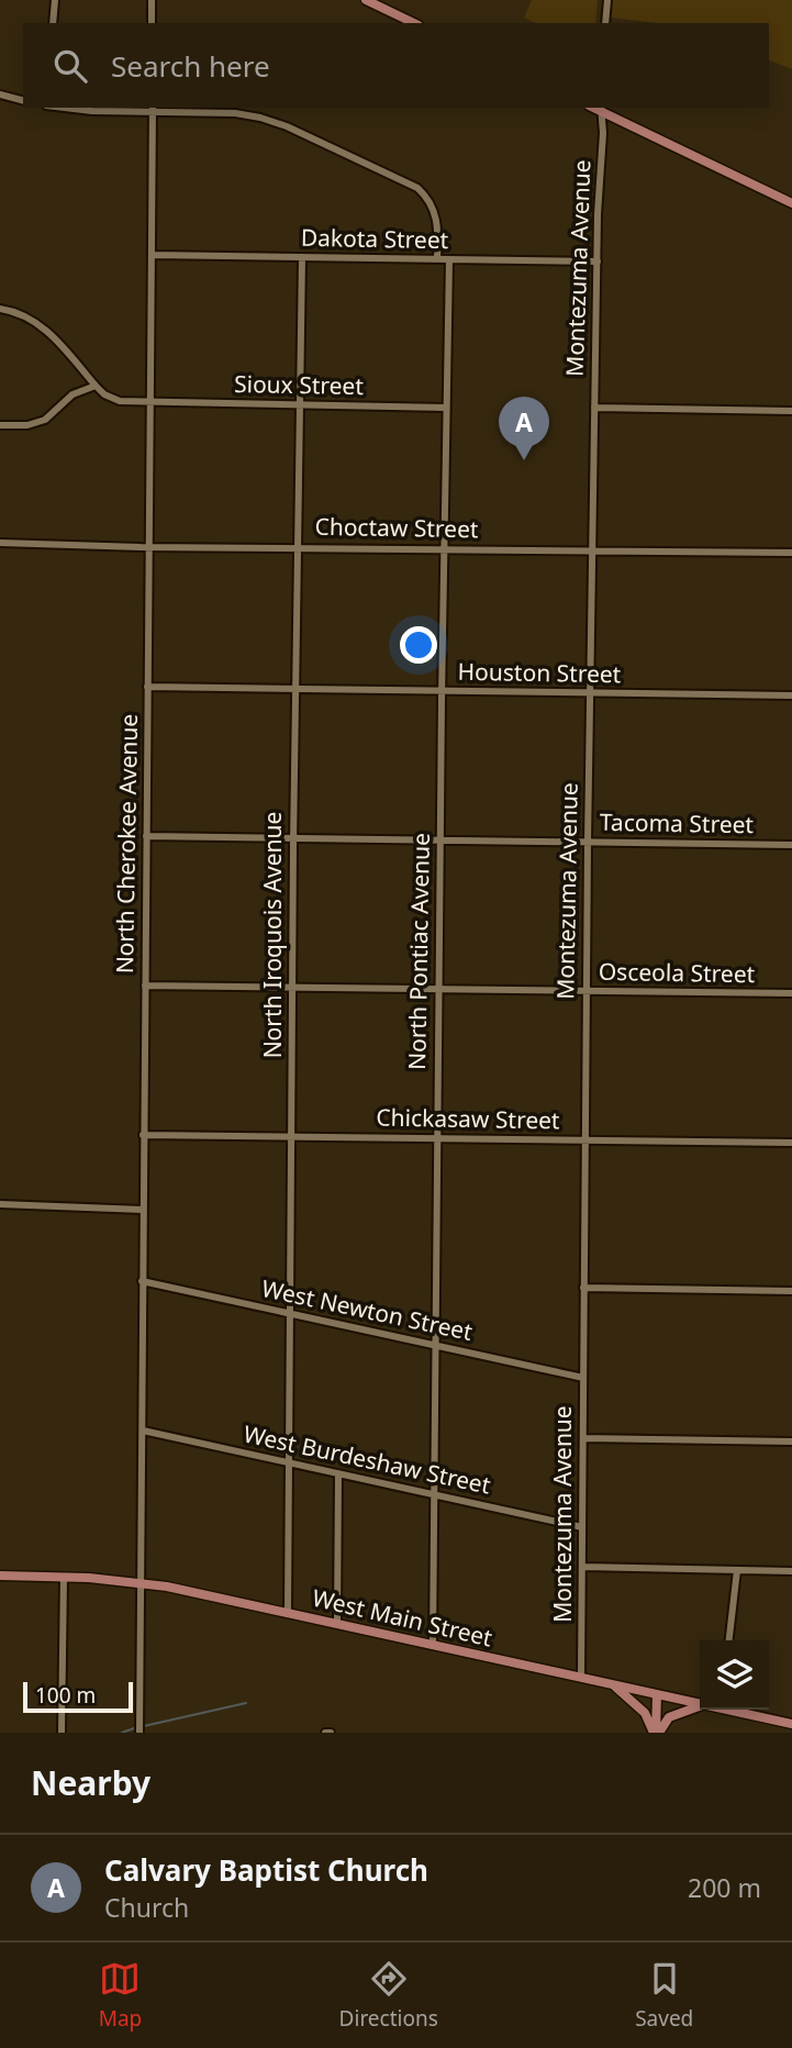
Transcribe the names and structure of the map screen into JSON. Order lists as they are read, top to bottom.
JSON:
{
  "streets": {
    "main road": ["West Main Street"],
    "street": [
      "Dakota Street",
      "Montezuma Avenue",
      "Sioux Street",
      "Choctaw Street",
      "Houston Street",
      "Tacoma Street",
      "North Cherokee Avenue",
      "North Iroquois Avenue",
      "North Pontiac Avenue",
      "Osceola Street",
      "Chickasaw Street",
      "West Newton Street",
      "West Burdeshaw Street"
    ]
  },
  "crossings": [
    ["Dakota Street", "Montezuma Avenue"],
    ["Dakota Street", "North Cherokee Avenue"],
    ["Dakota Street", "North Iroquois Avenue"],
    ["Dakota Street", "North Pontiac Avenue"],
    ["Montezuma Avenue", "Choctaw Street"],
    ["Montezuma Avenue", "Houston Street"],
    ["Montezuma Avenue", "Tacoma Street"],
    ["Montezuma Avenue", "Osceola Street"],
    ["Montezuma Avenue", "Chickasaw Street"],
    ["Montezuma Avenue", "West Newton Street"],
    ["Montezuma Avenue", "West Burdeshaw Street"],
    ["Montezuma Avenue", "West Main Street"],
    ["Sioux Street", "North Cherokee Avenue"],
    ["Sioux Street", "North Iroquois Avenue"],
    ["Sioux Street", "North Pontiac Avenue"],
    ["Choctaw Street", "North Cherokee Avenue"],
    ["Choctaw Street", "North Iroquois Avenue"],
    ["Choctaw Street", "North Pontiac Avenue"],
    ["Houston Street", "North Cherokee Avenue"],
    ["Houston Street", "North Iroquois Avenue"],
    ["Houston Street", "North Pontiac Avenue"],
    ["Tacoma Street", "North Cherokee Avenue"],
    ["Tacoma Street", "North Iroquois Avenue"],
    ["Tacoma Street", "North Pontiac Avenue"],
    ["North Cherokee Avenue", "Osceola Street"],
    ["North Cherokee Avenue", "Chickasaw Street"],
    ["North Cherokee Avenue", "West Newton Street"],
    ["North Cherokee Avenue", "West Burdeshaw Street"],
    ["North Cherokee Avenue", "West Main Street"],
    ["North Iroquois Avenue", "Osceola Street"],
    ["North Iroquois Avenue", "Chickasaw Street"],
    ["North Iroquois Avenue", "West Newton Street"],
    ["North Iroquois Avenue", "West Burdeshaw Street"],
    ["North Iroquois Avenue", "West Main Street"],
    ["North Pontiac Avenue", "Osceola Street"],
    ["North Pontiac Avenue", "Chickasaw Street"],
    ["North Pontiac Avenue", "West Newton Street"],
    ["North Pontiac Avenue", "West Burdeshaw Street"],
    ["North Pontiac Avenue", "West Main Street"]
  ],
  "scale_bar": "100 m",
  "page": {
    "search": "Search here",
    "pins": "A",
    "scale": "100 m",
    "heading": "Nearby",
    "list": [
      {
        "mark": "A",
        "name": "Calvary Baptist Church",
        "note": "Church",
        "value": "200 m"
      }
    ],
    "nav": ["Map", "Directions", "Saved"]
  }
}
